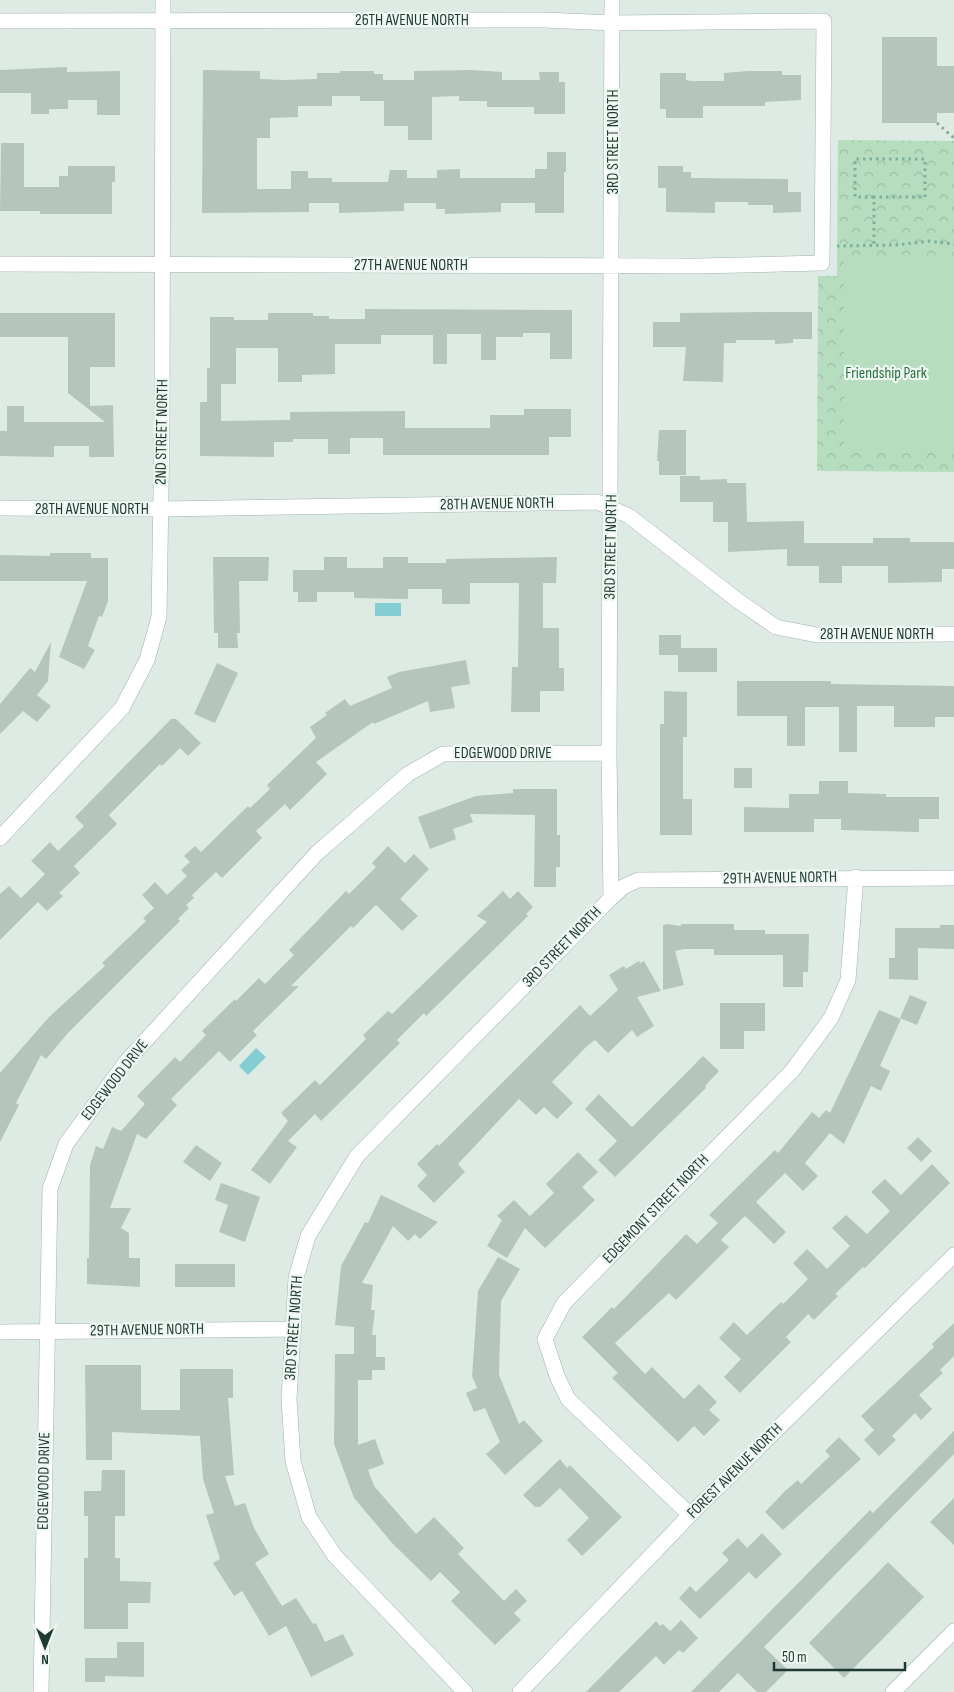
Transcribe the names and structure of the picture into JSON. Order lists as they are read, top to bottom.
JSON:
{
  "streets": {
    "street": [
      "26TH AVENUE NORTH",
      "3RD STREET NORTH",
      "27TH AVENUE NORTH",
      "2ND STREET NORTH",
      "28TH AVENUE NORTH",
      "EDGEWOOD DRIVE",
      "29TH AVENUE NORTH",
      "EDGEMONT STREET NORTH",
      "FOREST AVENUE NORTH"
    ]
  },
  "crossings": [
    ["26TH AVENUE NORTH", "3RD STREET NORTH"],
    ["26TH AVENUE NORTH", "27TH AVENUE NORTH"],
    ["26TH AVENUE NORTH", "2ND STREET NORTH"],
    ["3RD STREET NORTH", "27TH AVENUE NORTH"],
    ["3RD STREET NORTH", "28TH AVENUE NORTH"],
    ["3RD STREET NORTH", "EDGEWOOD DRIVE"],
    ["3RD STREET NORTH", "29TH AVENUE NORTH"],
    ["27TH AVENUE NORTH", "2ND STREET NORTH"],
    ["2ND STREET NORTH", "28TH AVENUE NORTH"],
    ["EDGEWOOD DRIVE", "29TH AVENUE NORTH"],
    ["29TH AVENUE NORTH", "EDGEMONT STREET NORTH"],
    ["EDGEMONT STREET NORTH", "FOREST AVENUE NORTH"]
  ],
  "parks": ["Friendship Park"],
  "scale_bar": "50 m",
  "north": "bottom"
}
